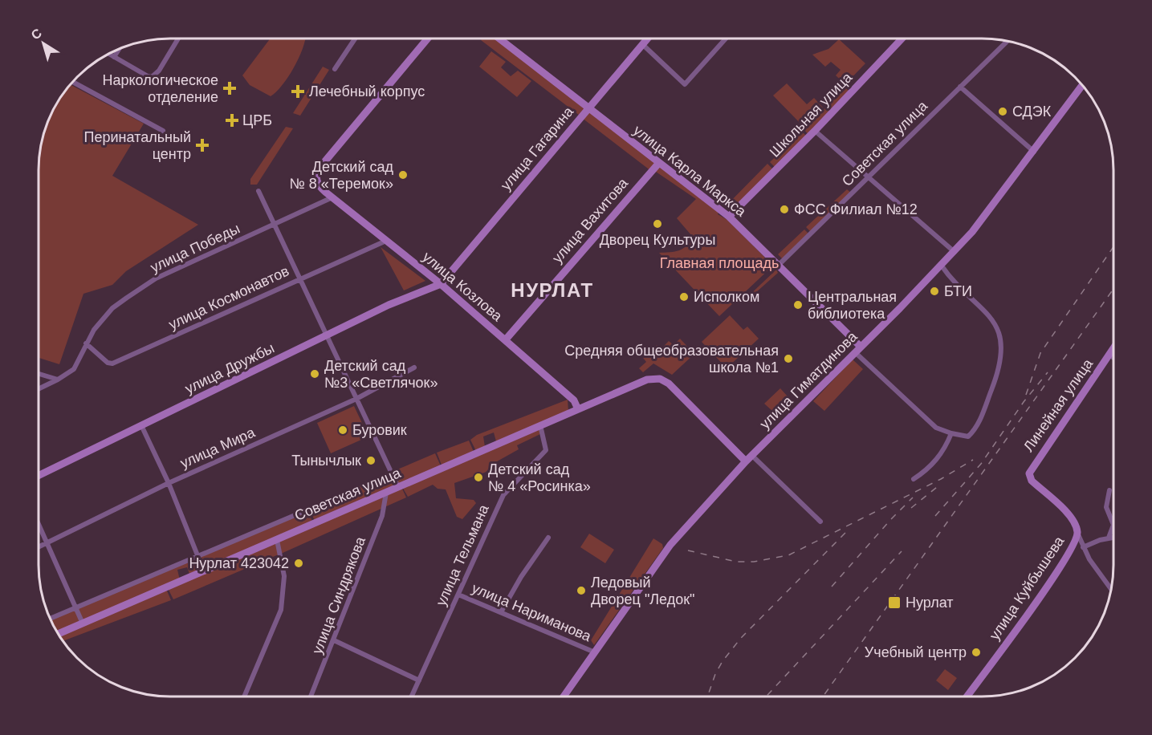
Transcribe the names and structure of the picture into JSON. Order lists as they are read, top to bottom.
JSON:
{
  "streets": {
    "street": [
      "Школьная улица",
      "Советская улица",
      "улица Гагарина",
      "улица Карла Маркса",
      "улица Вахитова",
      "улица Победы",
      "улица Козлова",
      "улица Космонавтов",
      "улица Дружбы",
      "улица Гиматдинова",
      "Линейная улица",
      "улица Мира",
      "улица Тельмана",
      "улица Куйбышева",
      "улица Синдрякова",
      "улица Нариманова"
    ]
  },
  "crossings": [
    ["Школьная улица", "улица Карла Маркса"],
    ["Советская улица", "улица Карла Маркса"],
    ["Советская улица", "улица Козлова"],
    ["Советская улица", "улица Гиматдинова"],
    ["Советская улица", "улица Тельмана"],
    ["Советская улица", "улица Синдрякова"],
    ["улица Гагарина", "улица Карла Маркса"],
    ["улица Гагарина", "улица Козлова"],
    ["улица Гагарина", "улица Дружбы"],
    ["улица Карла Маркса", "улица Вахитова"],
    ["улица Карла Маркса", "улица Гиматдинова"],
    ["улица Вахитова", "улица Козлова"],
    ["улица Победы", "улица Козлова"],
    ["улица Победы", "улица Космонавтов"],
    ["улица Козлова", "улица Космонавтов"],
    ["улица Козлова", "улица Дружбы"],
    ["улица Гиматдинова", "улица Нариманова"],
    ["Линейная улица", "улица Куйбышева"],
    ["улица Тельмана", "улица Нариманова"]
  ],
  "districts": ["НУРЛАТ"],
  "parks": ["Главная площадь"],
  "places": {
    "health": [
      "Наркологическое отделение",
      "Лечебный корпус",
      "ЦРБ",
      "Перинатальный центр"
    ],
    "other": [
      "СДЭК",
      "Детский сад № 8 «Теремок»",
      "ФСС Филиал №12",
      "Дворец Культуры",
      "БТИ",
      "Исполком",
      "Центральная библиотека",
      "Средняя общеобразовательная школа №1",
      "Детский сад №3 «Светлячок»",
      "Буровик",
      "Тынычлык",
      "Детский сад № 4 «Росинка»",
      "Нурлат 423042",
      "Ледовый Дворец \"Ледок\"",
      "Учебный центр"
    ],
    "transit": ["Нурлат"]
  },
  "north": "top left"
}
